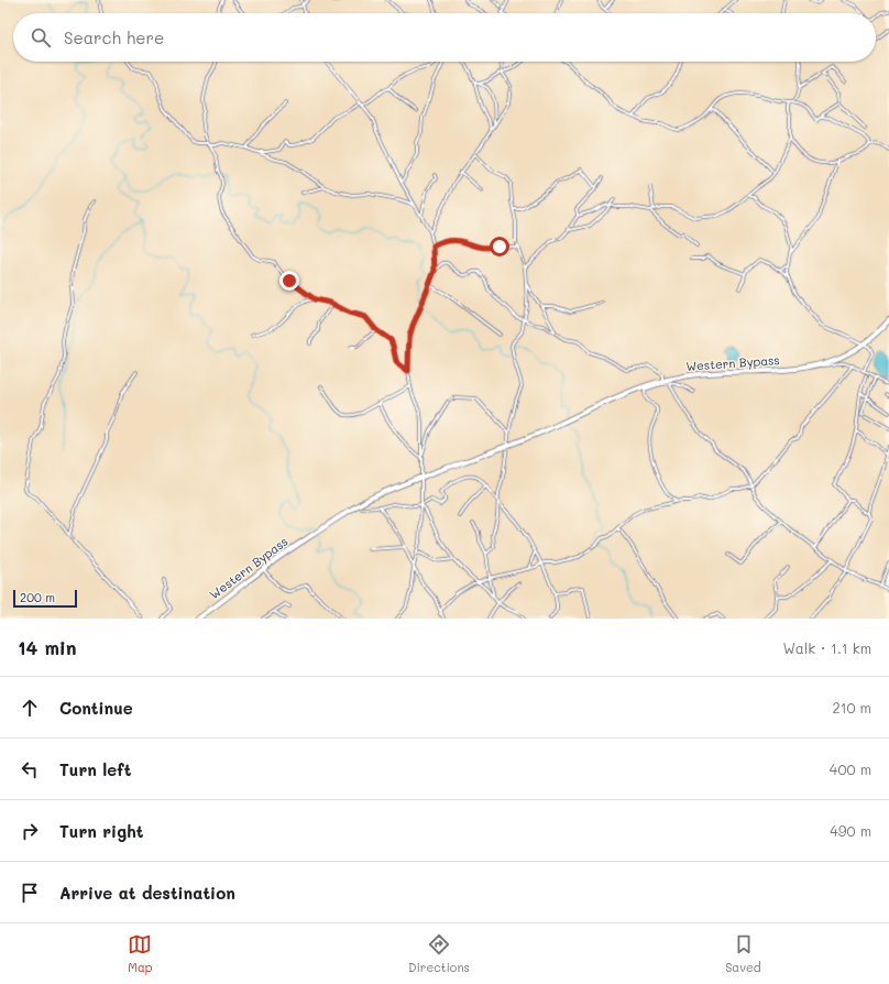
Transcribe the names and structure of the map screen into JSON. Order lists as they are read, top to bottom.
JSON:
{
  "streets": {
    "main road": ["Western Bypass"]
  },
  "scale_bar": "200 m",
  "page": {
    "search": "Search here",
    "scale": "200 m",
    "heading": ["14 min", "Walk · 1.1 km"],
    "list": [
      ["Continue", "210 m"],
      ["Turn left", "400 m"],
      ["Turn right", "490 m"],
      "Arrive at destination"
    ],
    "nav": ["Map", "Directions", "Saved"]
  }
}
